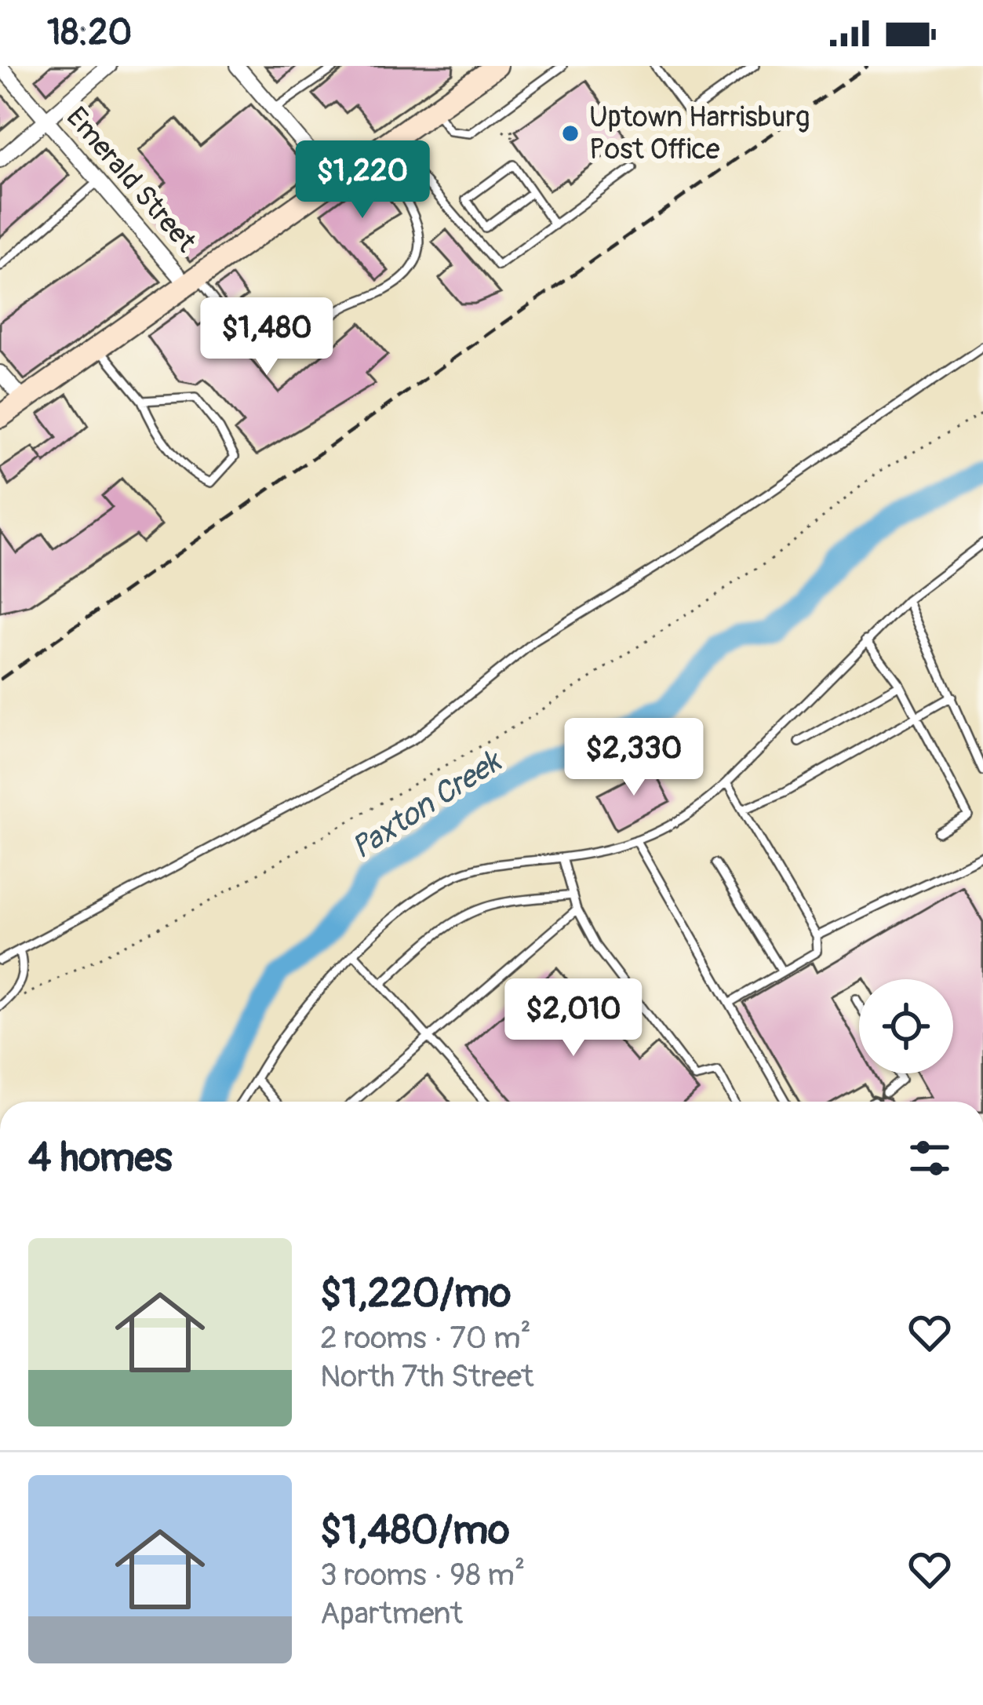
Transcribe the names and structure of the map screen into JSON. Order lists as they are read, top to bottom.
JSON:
{
  "streets": {
    "street": ["Emerald Street"]
  },
  "water": ["Paxton Creek"],
  "places": ["Uptown Harrisburg Post Office"],
  "page": {
    "status": "18:20",
    "price": [
      "$1,220",
      "$1,480",
      "$2,330",
      "$2,010"
    ],
    "heading": "4 homes",
    "list": [
      {
        "name": "$1,220/mo",
        "note": "2 rooms · 70 m² · North 7th Street"
      },
      {
        "name": "$1,480/mo",
        "note": "3 rooms · 98 m² · Apartment"
      }
    ]
  }
}
